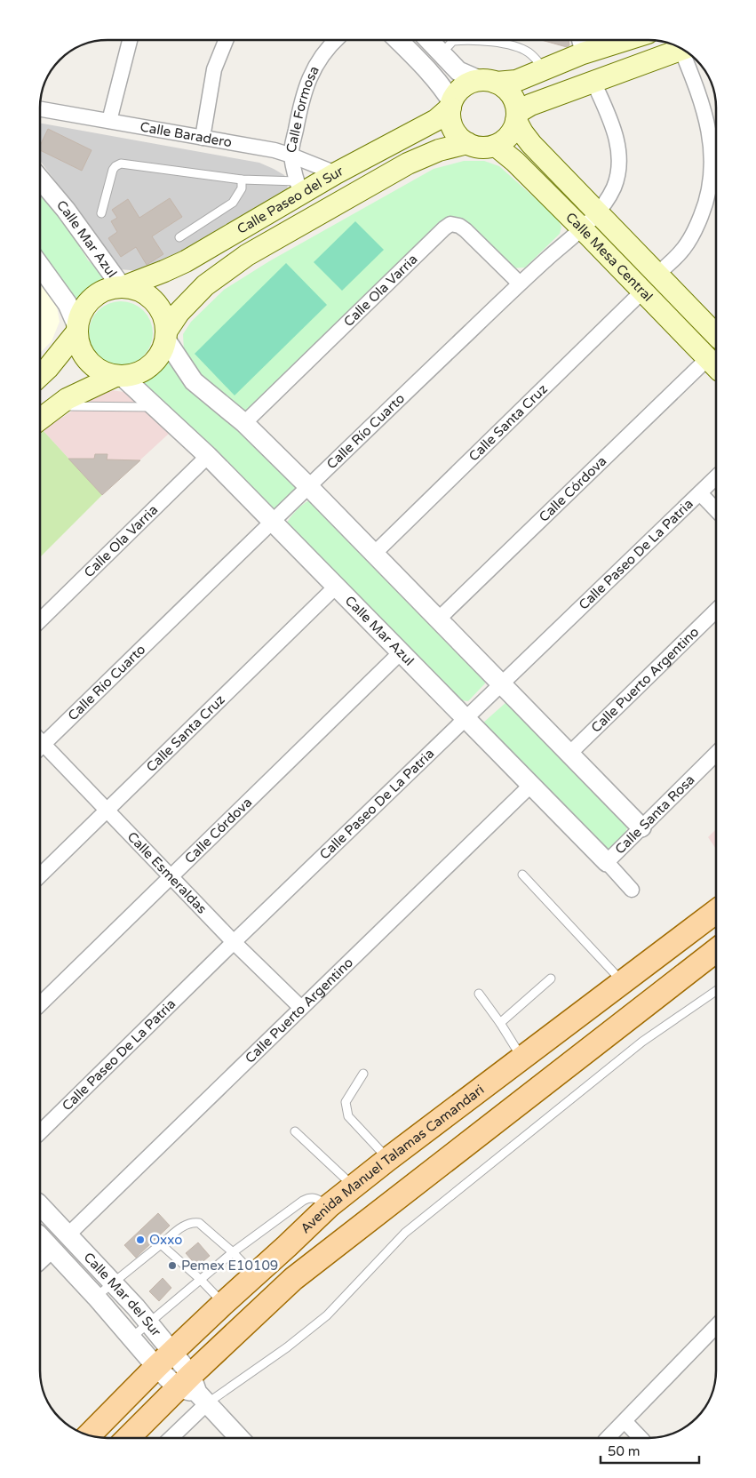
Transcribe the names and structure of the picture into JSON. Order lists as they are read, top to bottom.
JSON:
{
  "streets": {
    "main road": ["Calle Paseo del Sur", "Calle Mesa Central", "Avenida Manuel Talamas Camandari"],
    "street": [
      "Calle Formosa",
      "Calle Baradero",
      "Calle Mar Azul",
      "Calle Ola Varria",
      "Calle Santa Cruz",
      "Calle Río Cuarto",
      "Calle Córdova",
      "Calle Paseo De La Patria",
      "Calle Puerto Argentino",
      "Calle Santa Rosa",
      "Calle Esmeraldas",
      "Calle Mar del Sur"
    ]
  },
  "crossings": [
    ["Calle Formosa", "Calle Baradero"],
    ["Calle Formosa", "Calle Paseo del Sur"],
    ["Calle Baradero", "Calle Paseo del Sur"],
    ["Calle Paseo del Sur", "Calle Mar Azul"],
    ["Calle Paseo del Sur", "Calle Mesa Central"],
    ["Calle Mar Azul", "Calle Ola Varria"],
    ["Calle Mar Azul", "Calle Santa Cruz"],
    ["Calle Mar Azul", "Calle Río Cuarto"],
    ["Calle Mar Azul", "Calle Córdova"],
    ["Calle Mar Azul", "Calle Paseo De La Patria"],
    ["Calle Mar Azul", "Calle Puerto Argentino"],
    ["Calle Mar Azul", "Calle Santa Rosa"],
    ["Calle Mesa Central", "Calle Santa Cruz"],
    ["Calle Mesa Central", "Calle Río Cuarto"],
    ["Calle Mesa Central", "Calle Córdova"],
    ["Calle Ola Varria", "Calle Río Cuarto"],
    ["Calle Santa Cruz", "Calle Esmeraldas"],
    ["Calle Córdova", "Calle Esmeraldas"],
    ["Calle Paseo De La Patria", "Calle Esmeraldas"],
    ["Calle Puerto Argentino", "Calle Esmeraldas"],
    ["Calle Puerto Argentino", "Calle Mar del Sur"],
    ["Avenida Manuel Talamas Camandari", "Calle Mar del Sur"]
  ],
  "places": ["Oxxo", "Pemex E10109"],
  "scale_bar": "50 m"
}
